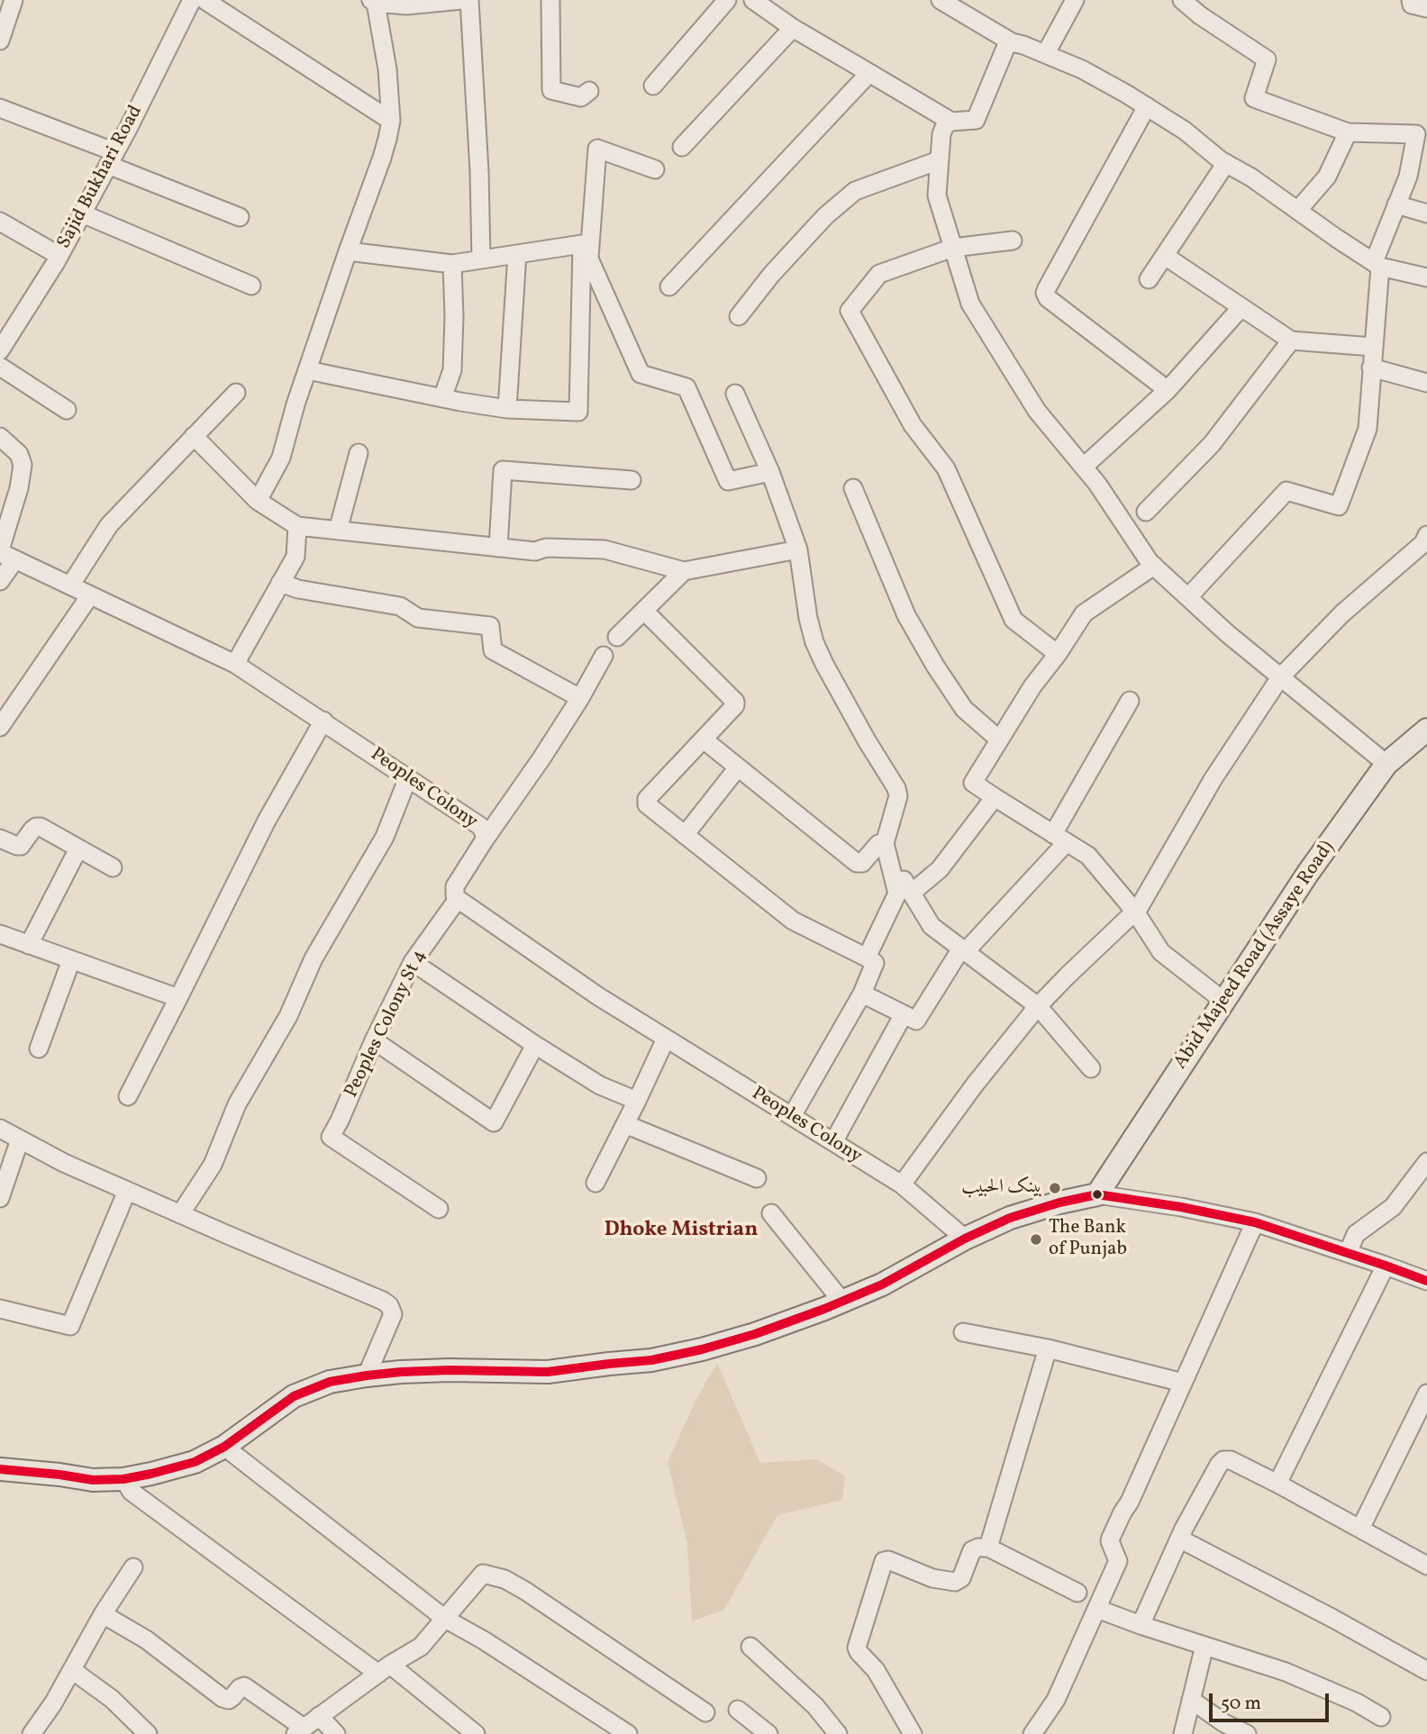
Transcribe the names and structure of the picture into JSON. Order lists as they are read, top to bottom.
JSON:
{
  "streets": {
    "main road": ["Abid Majeed Road (Assaye Road)"],
    "street": ["Sajid Bukhari Road", "Peoples Colony", "Peoples Colony St 4"]
  },
  "crossings": [
    ["Peoples Colony", "Peoples Colony St 4"]
  ],
  "districts": ["Dhoke Mistrian"],
  "places": ["بينک الحبيب", "The Bank of Punjab"],
  "scale_bar": "50 m"
}
